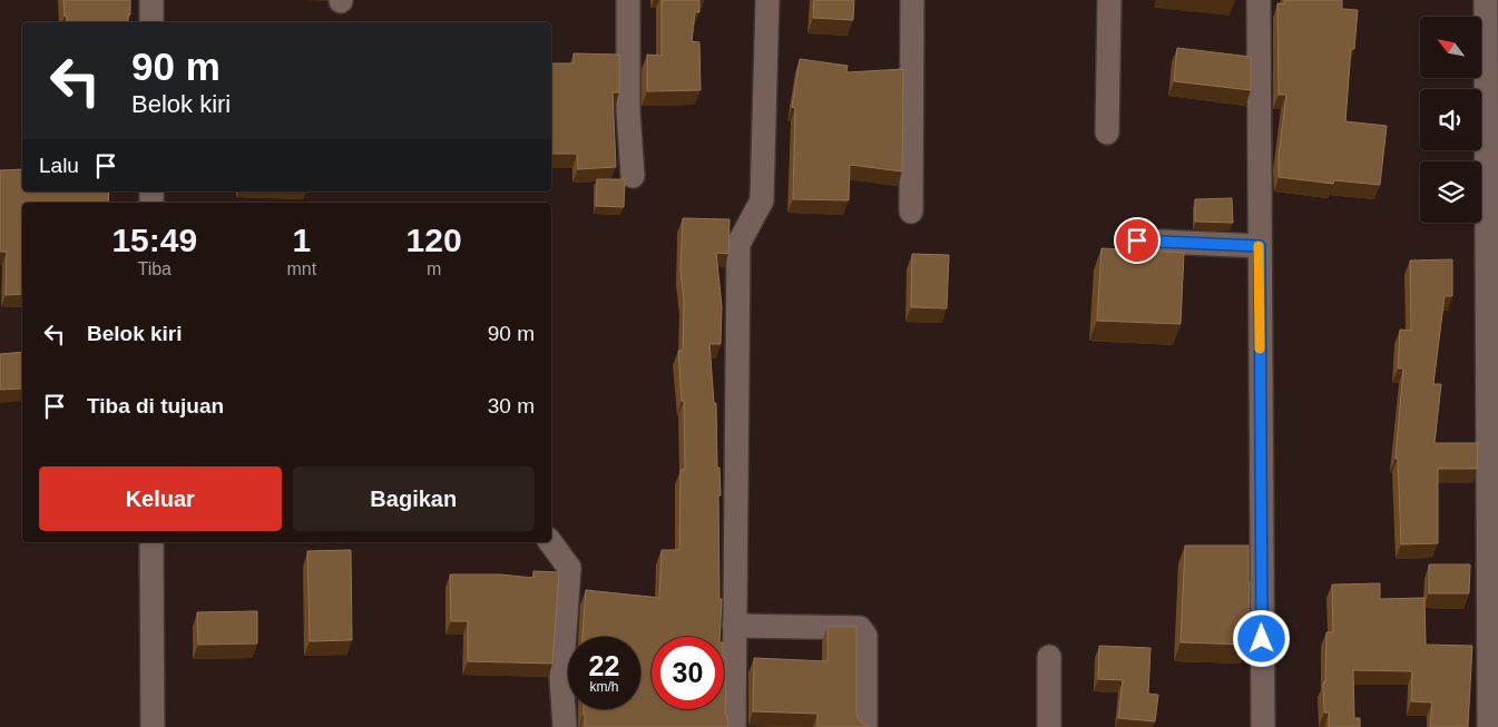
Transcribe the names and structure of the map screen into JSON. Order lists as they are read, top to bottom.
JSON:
{
  "north": "top left",
  "page": {
    "turn": ["90 m", "Belok kiri"],
    "then": "Lalu",
    "eta": [
      "15:49",
      "Tiba",
      "1",
      "mnt",
      "120",
      "m"
    ],
    "list": [
      {
        "name": "Belok kiri",
        "value": "90 m"
      },
      {
        "name": "Tiba di tujuan",
        "value": "30 m"
      }
    ],
    "buttons": ["Keluar", "Bagikan"],
    "speed": "22 km/h",
    "limit": "30"
  }
}
